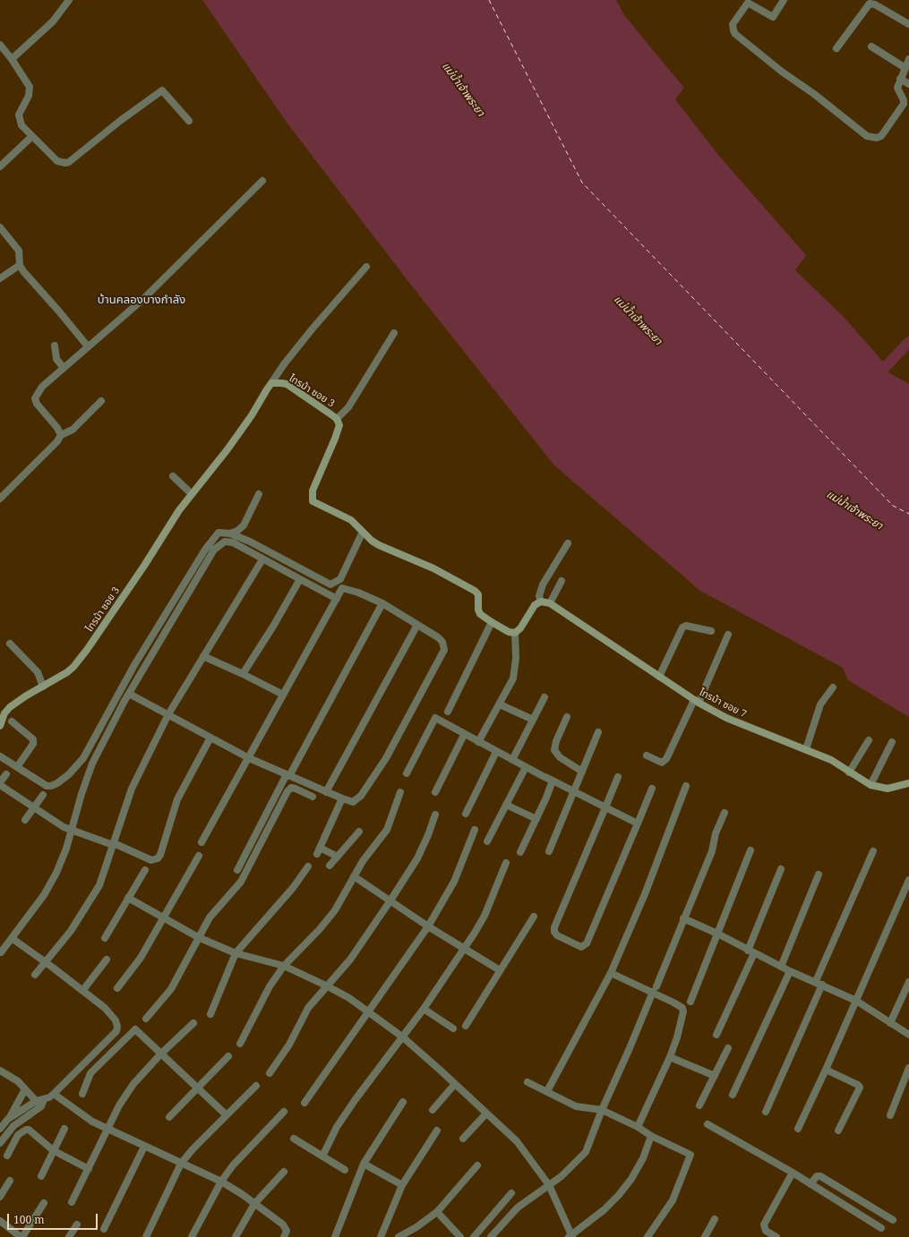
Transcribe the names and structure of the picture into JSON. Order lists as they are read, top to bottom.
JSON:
{
  "streets": {
    "street": ["ไทรม้า ซอย 3", "ไทรม้า ซอย 7"]
  },
  "districts": ["บ้านคลองบางกำลัง"],
  "water": ["แม่น้ำเจ้าพระยา"],
  "scale_bar": "100 m"
}
